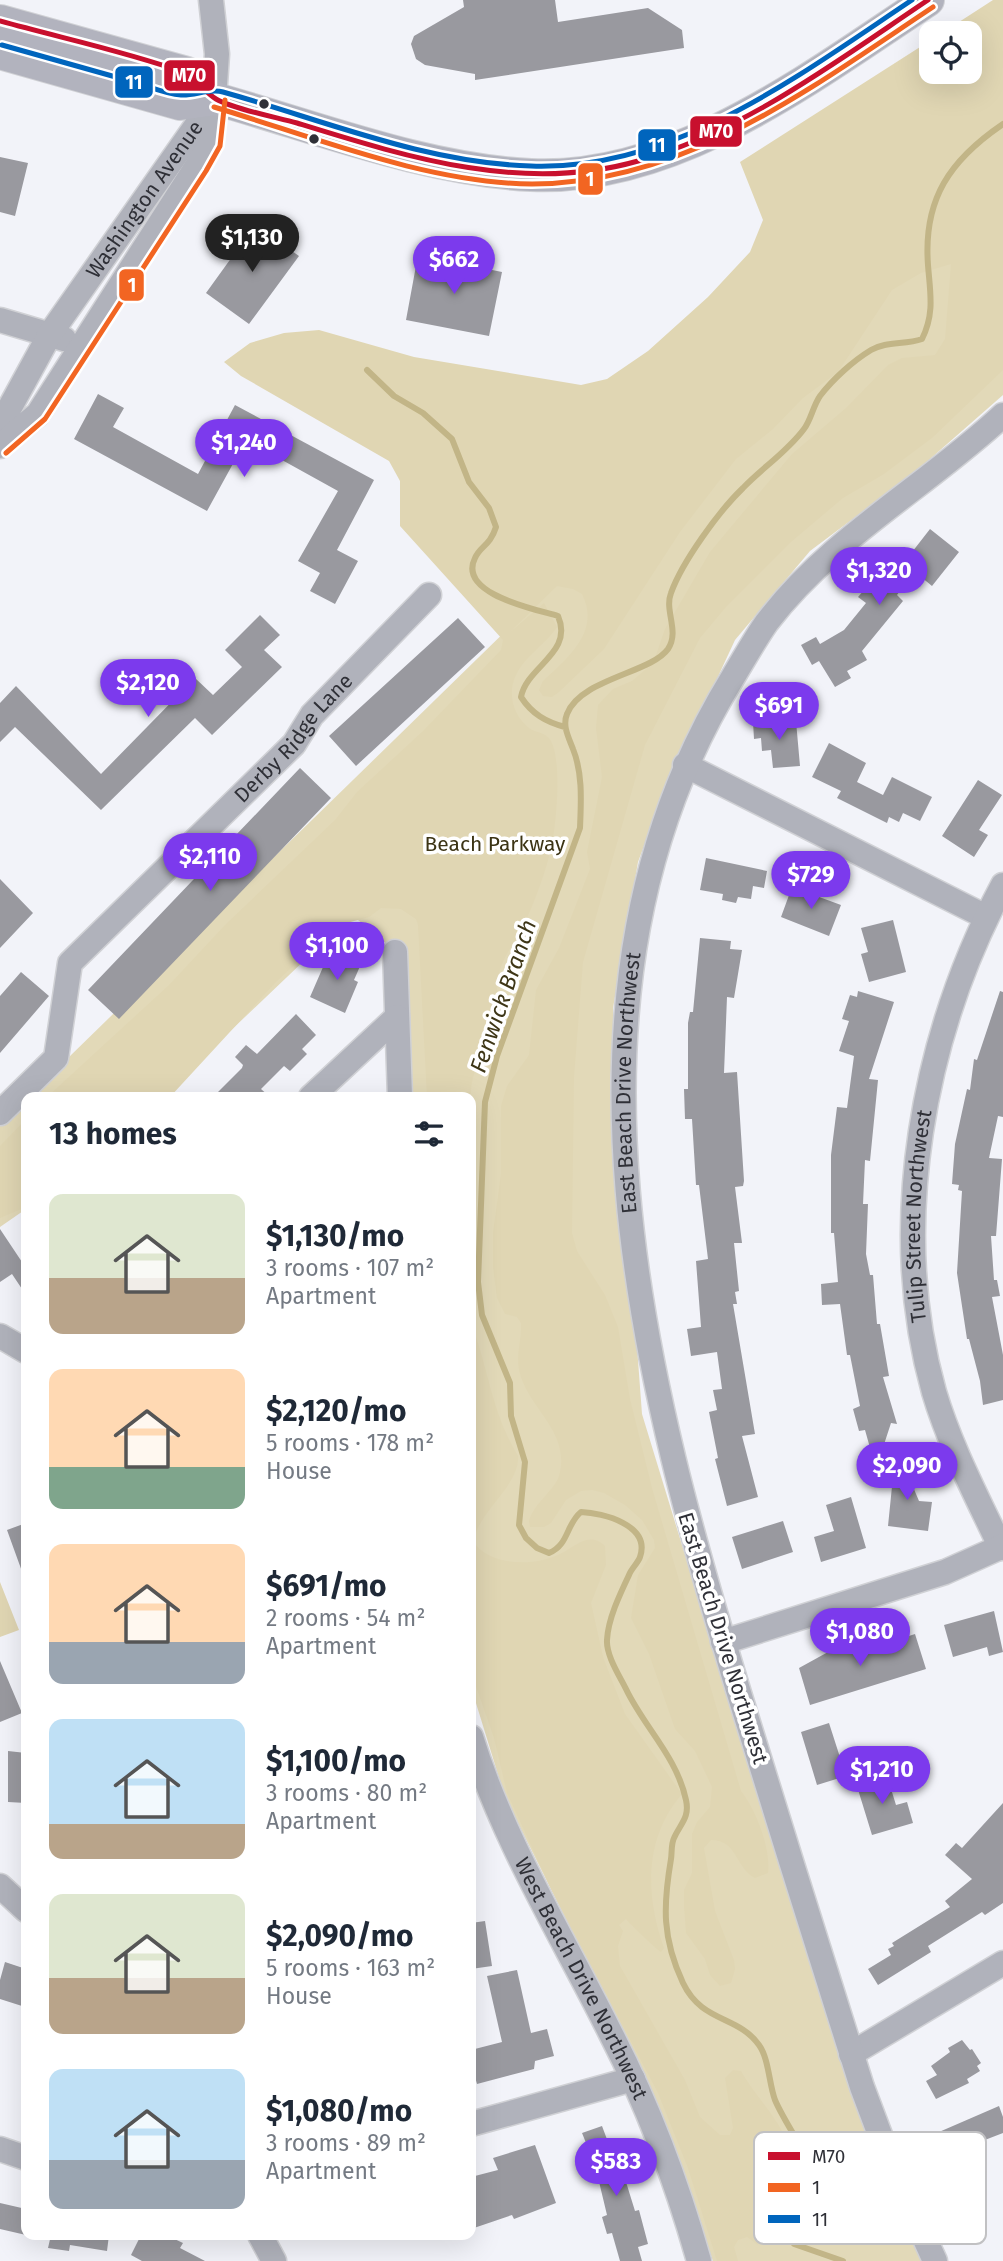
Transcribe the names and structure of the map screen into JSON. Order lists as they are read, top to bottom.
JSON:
{
  "streets": {
    "street": [
      "Washington Avenue",
      "Derby Ridge Lane",
      "East Beach Drive Northwest",
      "Tulip Street Northwest",
      "West Beach Drive Northwest"
    ]
  },
  "water": ["Fenwick Branch"],
  "parks": ["Beach Parkway"],
  "lines": ["transit line M70", "transit line 11", "transit line 1"],
  "legend": ["M70", "1", "11"],
  "page": {
    "price": [
      "$1,130",
      "$662",
      "$1,240",
      "$1,320",
      "$2,120",
      "$691",
      "$2,110",
      "$729",
      "$1,100",
      "$2,090",
      "$1,080",
      "$1,210",
      "$583"
    ],
    "heading": "13 homes",
    "list": [
      {
        "name": "$1,130/mo",
        "note": "3 rooms · 107 m² · Apartment"
      },
      {
        "name": "$2,120/mo",
        "note": "5 rooms · 178 m² · House"
      },
      {
        "name": "$691/mo",
        "note": "2 rooms · 54 m² · Apartment"
      },
      {
        "name": "$1,100/mo",
        "note": "3 rooms · 80 m² · Apartment"
      },
      {
        "name": "$2,090/mo",
        "note": "5 rooms · 163 m² · House"
      },
      {
        "name": "$1,080/mo",
        "note": "3 rooms · 89 m² · Apartment"
      }
    ]
  }
}
